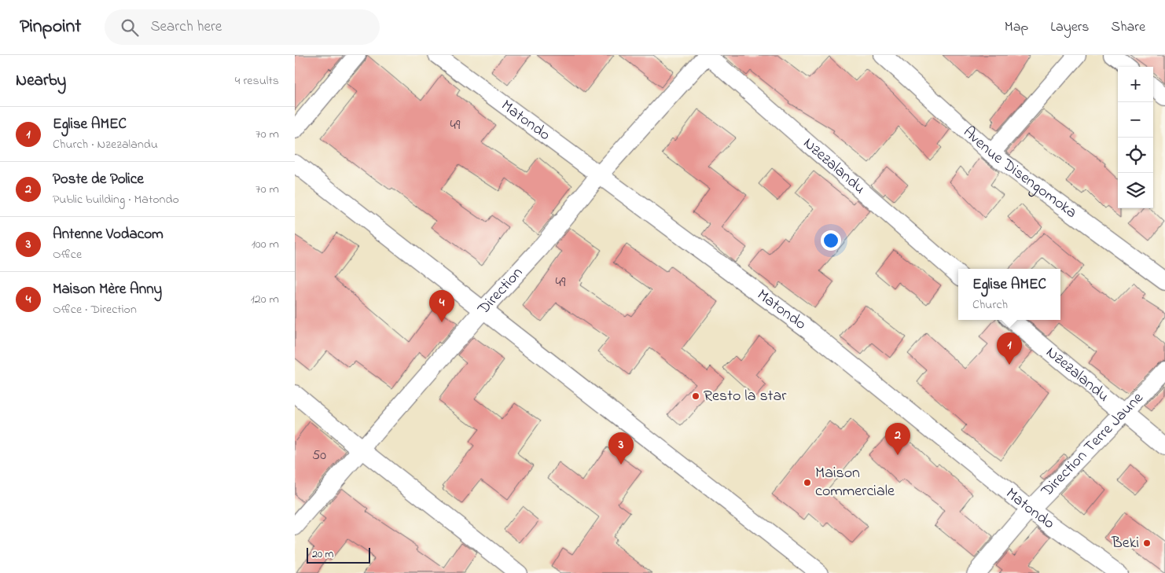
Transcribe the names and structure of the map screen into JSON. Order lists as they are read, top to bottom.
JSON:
{
  "streets": {
    "street": [
      "Matondo",
      "Nzezalandu",
      "Avenue Disengomoka",
      "Direction",
      "Direction Terre Jaune"
    ]
  },
  "crossings": [
    ["Matondo", "Direction"],
    ["Matondo", "Direction Terre Jaune"],
    ["Nzezalandu", "Direction"],
    ["Nzezalandu", "Direction Terre Jaune"]
  ],
  "places": ["Resto la star", "Maison commerciale", "Beki"],
  "house_numbers": ["49", "49", "50"],
  "scale_bar": "20 m",
  "page": {
    "header": "Pinpoint",
    "search": "Search here",
    "nav": ["Map", "Layers", "Share"],
    "heading": ["Nearby", "4 results"],
    "map_buttons": ["+", "−"],
    "list": [
      {
        "mark": "1",
        "name": "Eglise AMEC",
        "note": "Church · Nzezalandu",
        "value": "70 m"
      },
      {
        "mark": "2",
        "name": "Poste de Police",
        "note": "Public building · Matondo",
        "value": "70 m"
      },
      {
        "mark": "3",
        "name": "Antenne Vodacom",
        "note": "Office",
        "value": "100 m"
      },
      {
        "mark": "4",
        "name": "Maison Mère Anny",
        "note": "Office · Direction",
        "value": "120 m"
      }
    ],
    "popup": ["Eglise AMEC", "Church"],
    "pins": [
      "4",
      "1",
      "2",
      "3"
    ],
    "scale": "20 m"
  }
}
